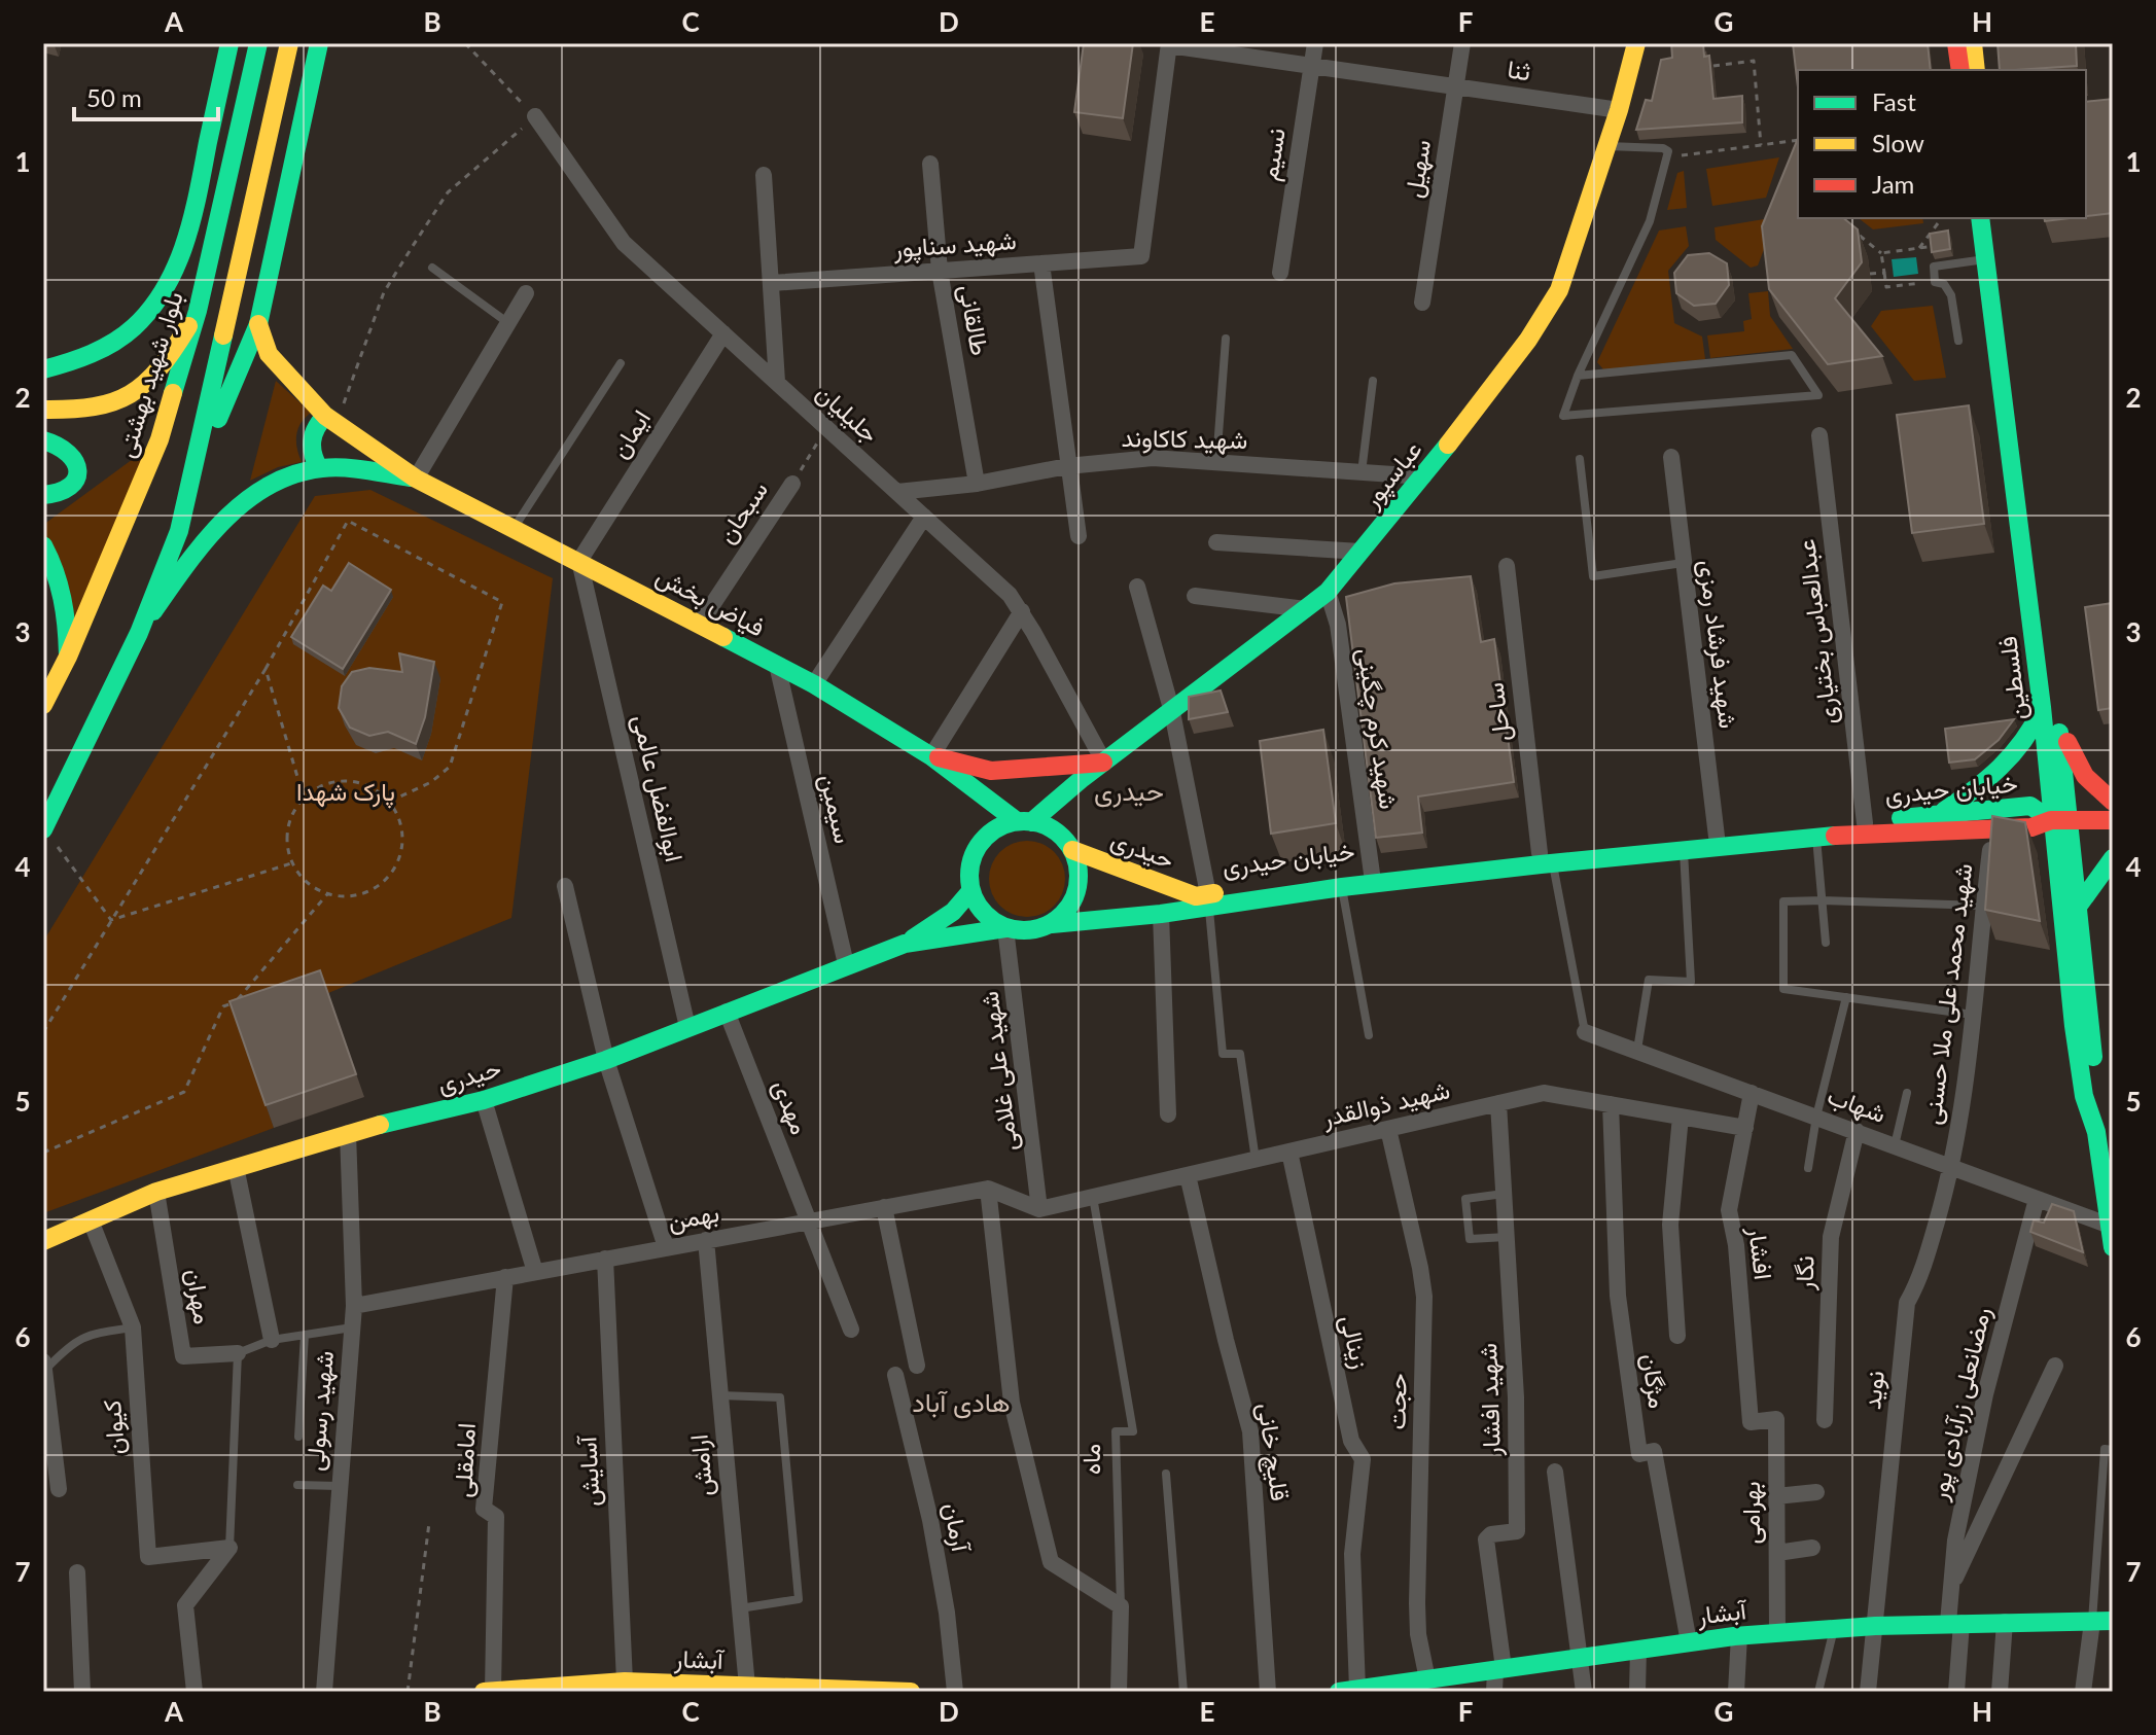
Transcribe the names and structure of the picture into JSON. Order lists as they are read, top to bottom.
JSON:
{
  "streets": {
    "street": [
      "ثنا",
      "نسیم",
      "سهیل",
      "شهید سناپور",
      "طالقانی",
      "بلوار شهید بهشتی",
      "جلیلیان",
      "ایمان",
      "شهید کاکاوند",
      "عباسپور",
      "سبحان",
      "فیاض بخش",
      "عبدالعباس بختیاری",
      "شهید فرشاد رمزی",
      "فلسطین",
      "ساحل",
      "شهید کرم چگینی",
      "ابوالفضل عالمی",
      "خیابان حیدری",
      "سیمین",
      "حیدری",
      "شهید محمد علی ملا حسنی",
      "شهید علی غلامی",
      "شهید ذوالقدر",
      "شهاب",
      "مهدی",
      "بهمن",
      "افشار",
      "نگار",
      "مهران",
      "زینالی",
      "مژگان",
      "نوید",
      "شهید افشار",
      "حجت",
      "رمضانعلی زرآبادی پور",
      "شهید رسولی",
      "کیوان",
      "قلیچ خانی",
      "ماه",
      "امامقلی",
      "ارامش",
      "آسایش",
      "بهرامی",
      "آرمان",
      "آبشار"
    ]
  },
  "crossings": [
    ["ثنا", "نسیم"],
    ["ثنا", "سهیل"],
    ["ثنا", "شهید سناپور"],
    ["ثنا", "عباسپور"],
    ["شهید سناپور", "طالقانی"],
    ["طالقانی", "شهید کاکاوند"],
    ["جلیلیان", "ایمان"],
    ["جلیلیان", "شهید کاکاوند"],
    ["جلیلیان", "عباسپور"],
    ["جلیلیان", "سبحان"],
    ["ایمان", "فیاض بخش"],
    ["ایمان", "ابوالفضل عالمی"],
    ["شهید کاکاوند", "عباسپور"],
    ["عباسپور", "فیاض بخش"],
    ["عباسپور", "شهید کرم چگینی"],
    ["عباسپور", "حیدری"],
    ["عباسپور", "شهید علی غلامی"],
    ["سبحان", "فیاض بخش"],
    ["فیاض بخش", "ابوالفضل عالمی"],
    ["فیاض بخش", "سیمین"],
    ["فیاض بخش", "حیدری"],
    ["فیاض بخش", "شهید علی غلامی"],
    ["عبدالعباس بختیاری", "خیابان حیدری"],
    ["شهید فرشاد رمزی", "خیابان حیدری"],
    ["فلسطین", "خیابان حیدری"],
    ["فلسطین", "شهاب"],
    ["ساحل", "خیابان حیدری"],
    ["شهید کرم چگینی", "خیابان حیدری"],
    ["ابوالفضل عالمی", "حیدری"],
    ["خیابان حیدری", "حیدری"],
    ["خیابان حیدری", "شهید محمد علی ملا حسنی"],
    ["سیمین", "حیدری"],
    ["حیدری", "شهید علی غلامی"],
    ["حیدری", "مهدی"],
    ["حیدری", "مهران"],
    ["حیدری", "شهید رسولی"],
    ["حیدری", "کیوان"],
    ["شهید محمد علی ملا حسنی", "شهاب"],
    ["شهید محمد علی ملا حسنی", "نوید"],
    ["شهید علی غلامی", "شهید ذوالقدر"],
    ["شهید ذوالقدر", "افشار"],
    ["شهید ذوالقدر", "زینالی"],
    ["شهید ذوالقدر", "مژگان"],
    ["شهید ذوالقدر", "شهید افشار"],
    ["شهید ذوالقدر", "حجت"],
    ["شهید ذوالقدر", "قلیچ خانی"],
    ["شهید ذوالقدر", "ماه"],
    ["شهاب", "افشار"],
    ["شهاب", "نگار"],
    ["شهاب", "نوید"],
    ["شهاب", "رمضانعلی زرآبادی پور"],
    ["مهدی", "بهمن"],
    ["بهمن", "شهید رسولی"],
    ["بهمن", "امامقلی"],
    ["بهمن", "ارامش"],
    ["بهمن", "آسایش"],
    ["افشار", "بهرامی"],
    ["زینالی", "آبشار"],
    ["مژگان", "آبشار"],
    ["نوید", "آبشار"],
    ["شهید افشار", "آبشار"],
    ["حجت", "آبشار"],
    ["رمضانعلی زرآبادی پور", "آبشار"],
    ["امامقلی", "آبشار"],
    ["ارامش", "آبشار"],
    ["آسایش", "آبشار"],
    ["بهرامی", "آبشار"]
  ],
  "districts": ["حیدری", "هادی آباد"],
  "parks": ["پارک شهدا"],
  "legend": ["Fast", "Slow", "Jam"],
  "scale_bar": "50 m",
  "grid": {
    "columns": [
      "A",
      "B",
      "C",
      "D",
      "E",
      "F",
      "G",
      "H"
    ],
    "rows": [
      "1",
      "2",
      "3",
      "4",
      "5",
      "6",
      "7"
    ]
  }
}
